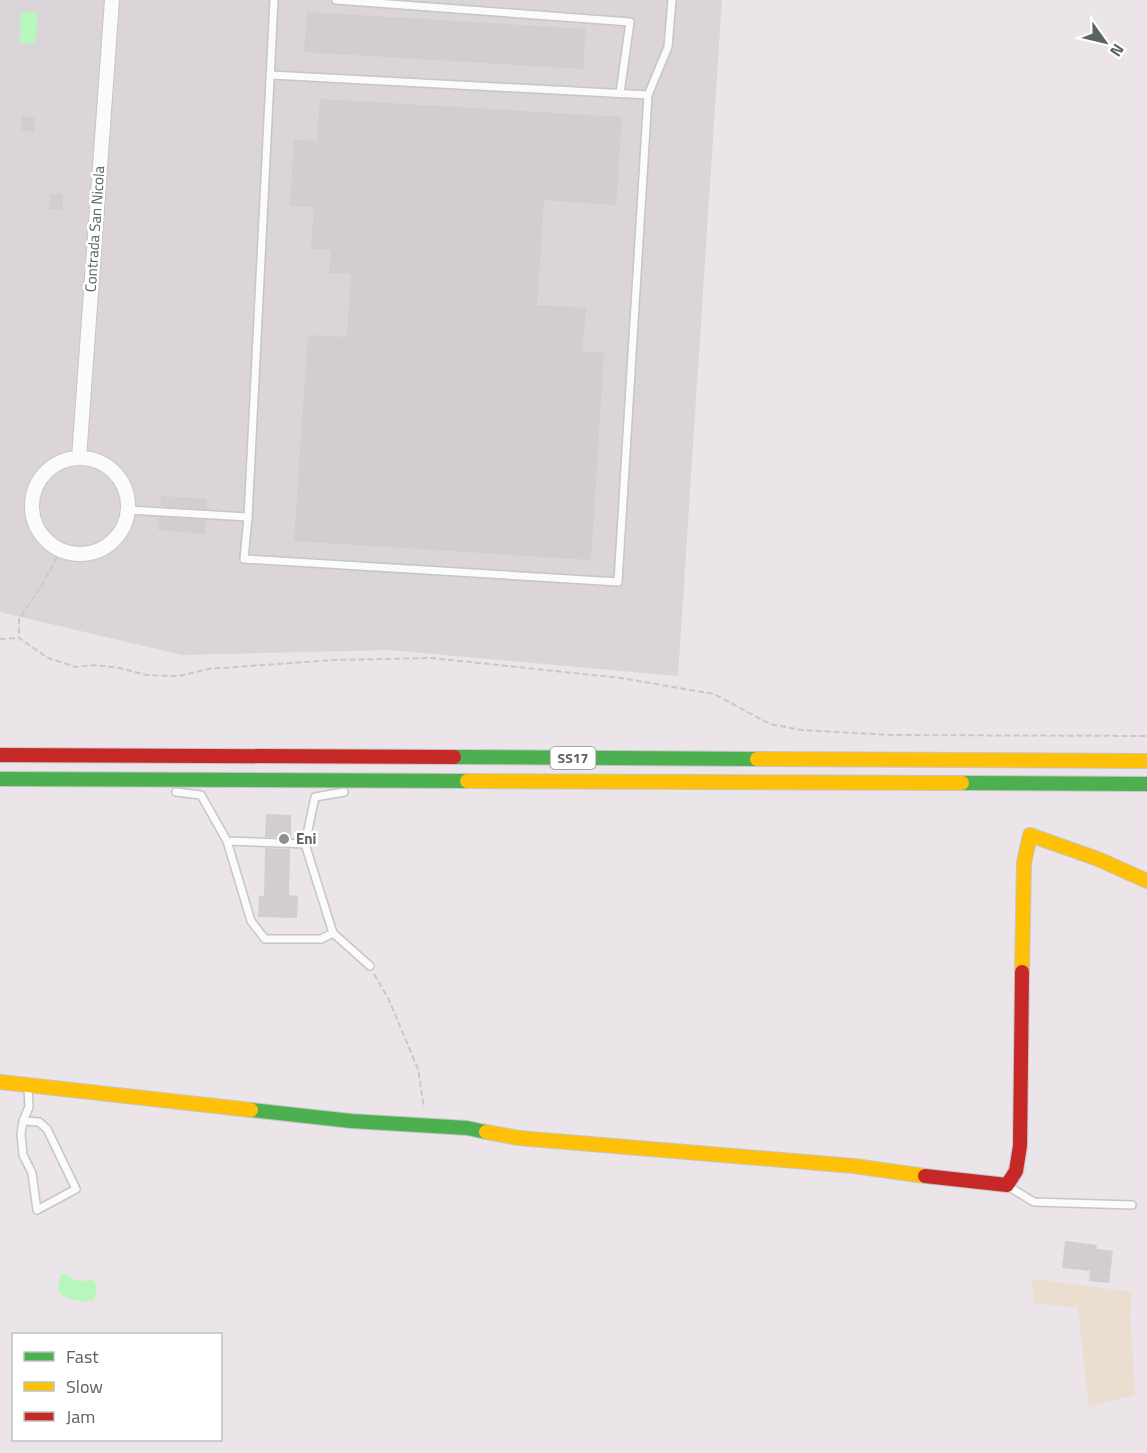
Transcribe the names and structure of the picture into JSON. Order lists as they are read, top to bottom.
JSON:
{
  "streets": {
    "main road": ["SS17"],
    "street": ["Contrada San Nicola"]
  },
  "places": ["Eni"],
  "legend": ["Fast", "Slow", "Jam"],
  "north": "bottom right"
}
